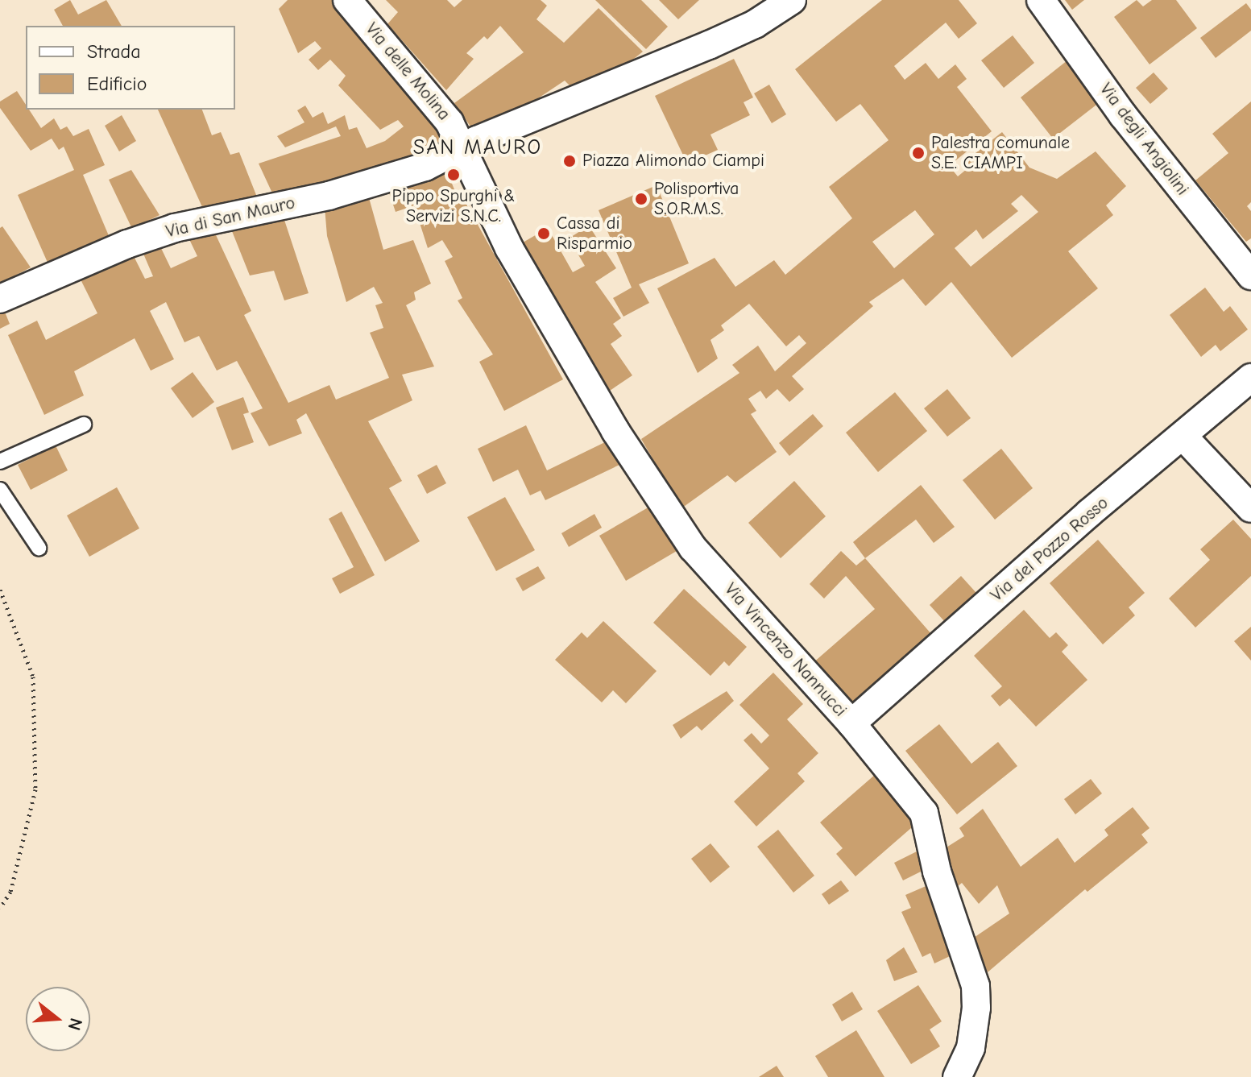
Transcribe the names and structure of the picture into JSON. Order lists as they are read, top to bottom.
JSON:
{
  "streets": {
    "street": [
      "Via delle Molina",
      "Via degli Angiolini",
      "Via di San Mauro",
      "Via del Pozzo Rosso",
      "Via Vincenzo Nannucci"
    ]
  },
  "crossings": [
    ["Via delle Molina", "Via di San Mauro"],
    ["Via delle Molina", "Via Vincenzo Nannucci"],
    ["Via di San Mauro", "Via Vincenzo Nannucci"],
    ["Via del Pozzo Rosso", "Via Vincenzo Nannucci"]
  ],
  "districts": ["SAN MAURO"],
  "places": [
    "Palestra comunale S.E. CIAMPI",
    "Piazza Alimondo Ciampi",
    "Pippo Spurghi & Servizi S.N.C.",
    "Polisportiva S.O.R.M.S.",
    "Cassa di Risparmio"
  ],
  "legend": ["Strada", "Edificio"],
  "north": "right"
}
